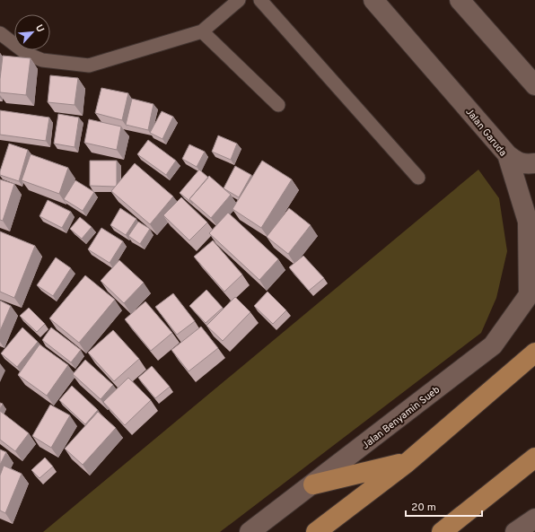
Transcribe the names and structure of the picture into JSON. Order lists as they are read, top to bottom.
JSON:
{
  "streets": {
    "main road": ["Jalan Garuda", "Jalan Benyamin Sueb"]
  },
  "crossings": [
    ["Jalan Garuda", "Jalan Benyamin Sueb"]
  ],
  "scale_bar": "20 m",
  "north": "top right"
}
